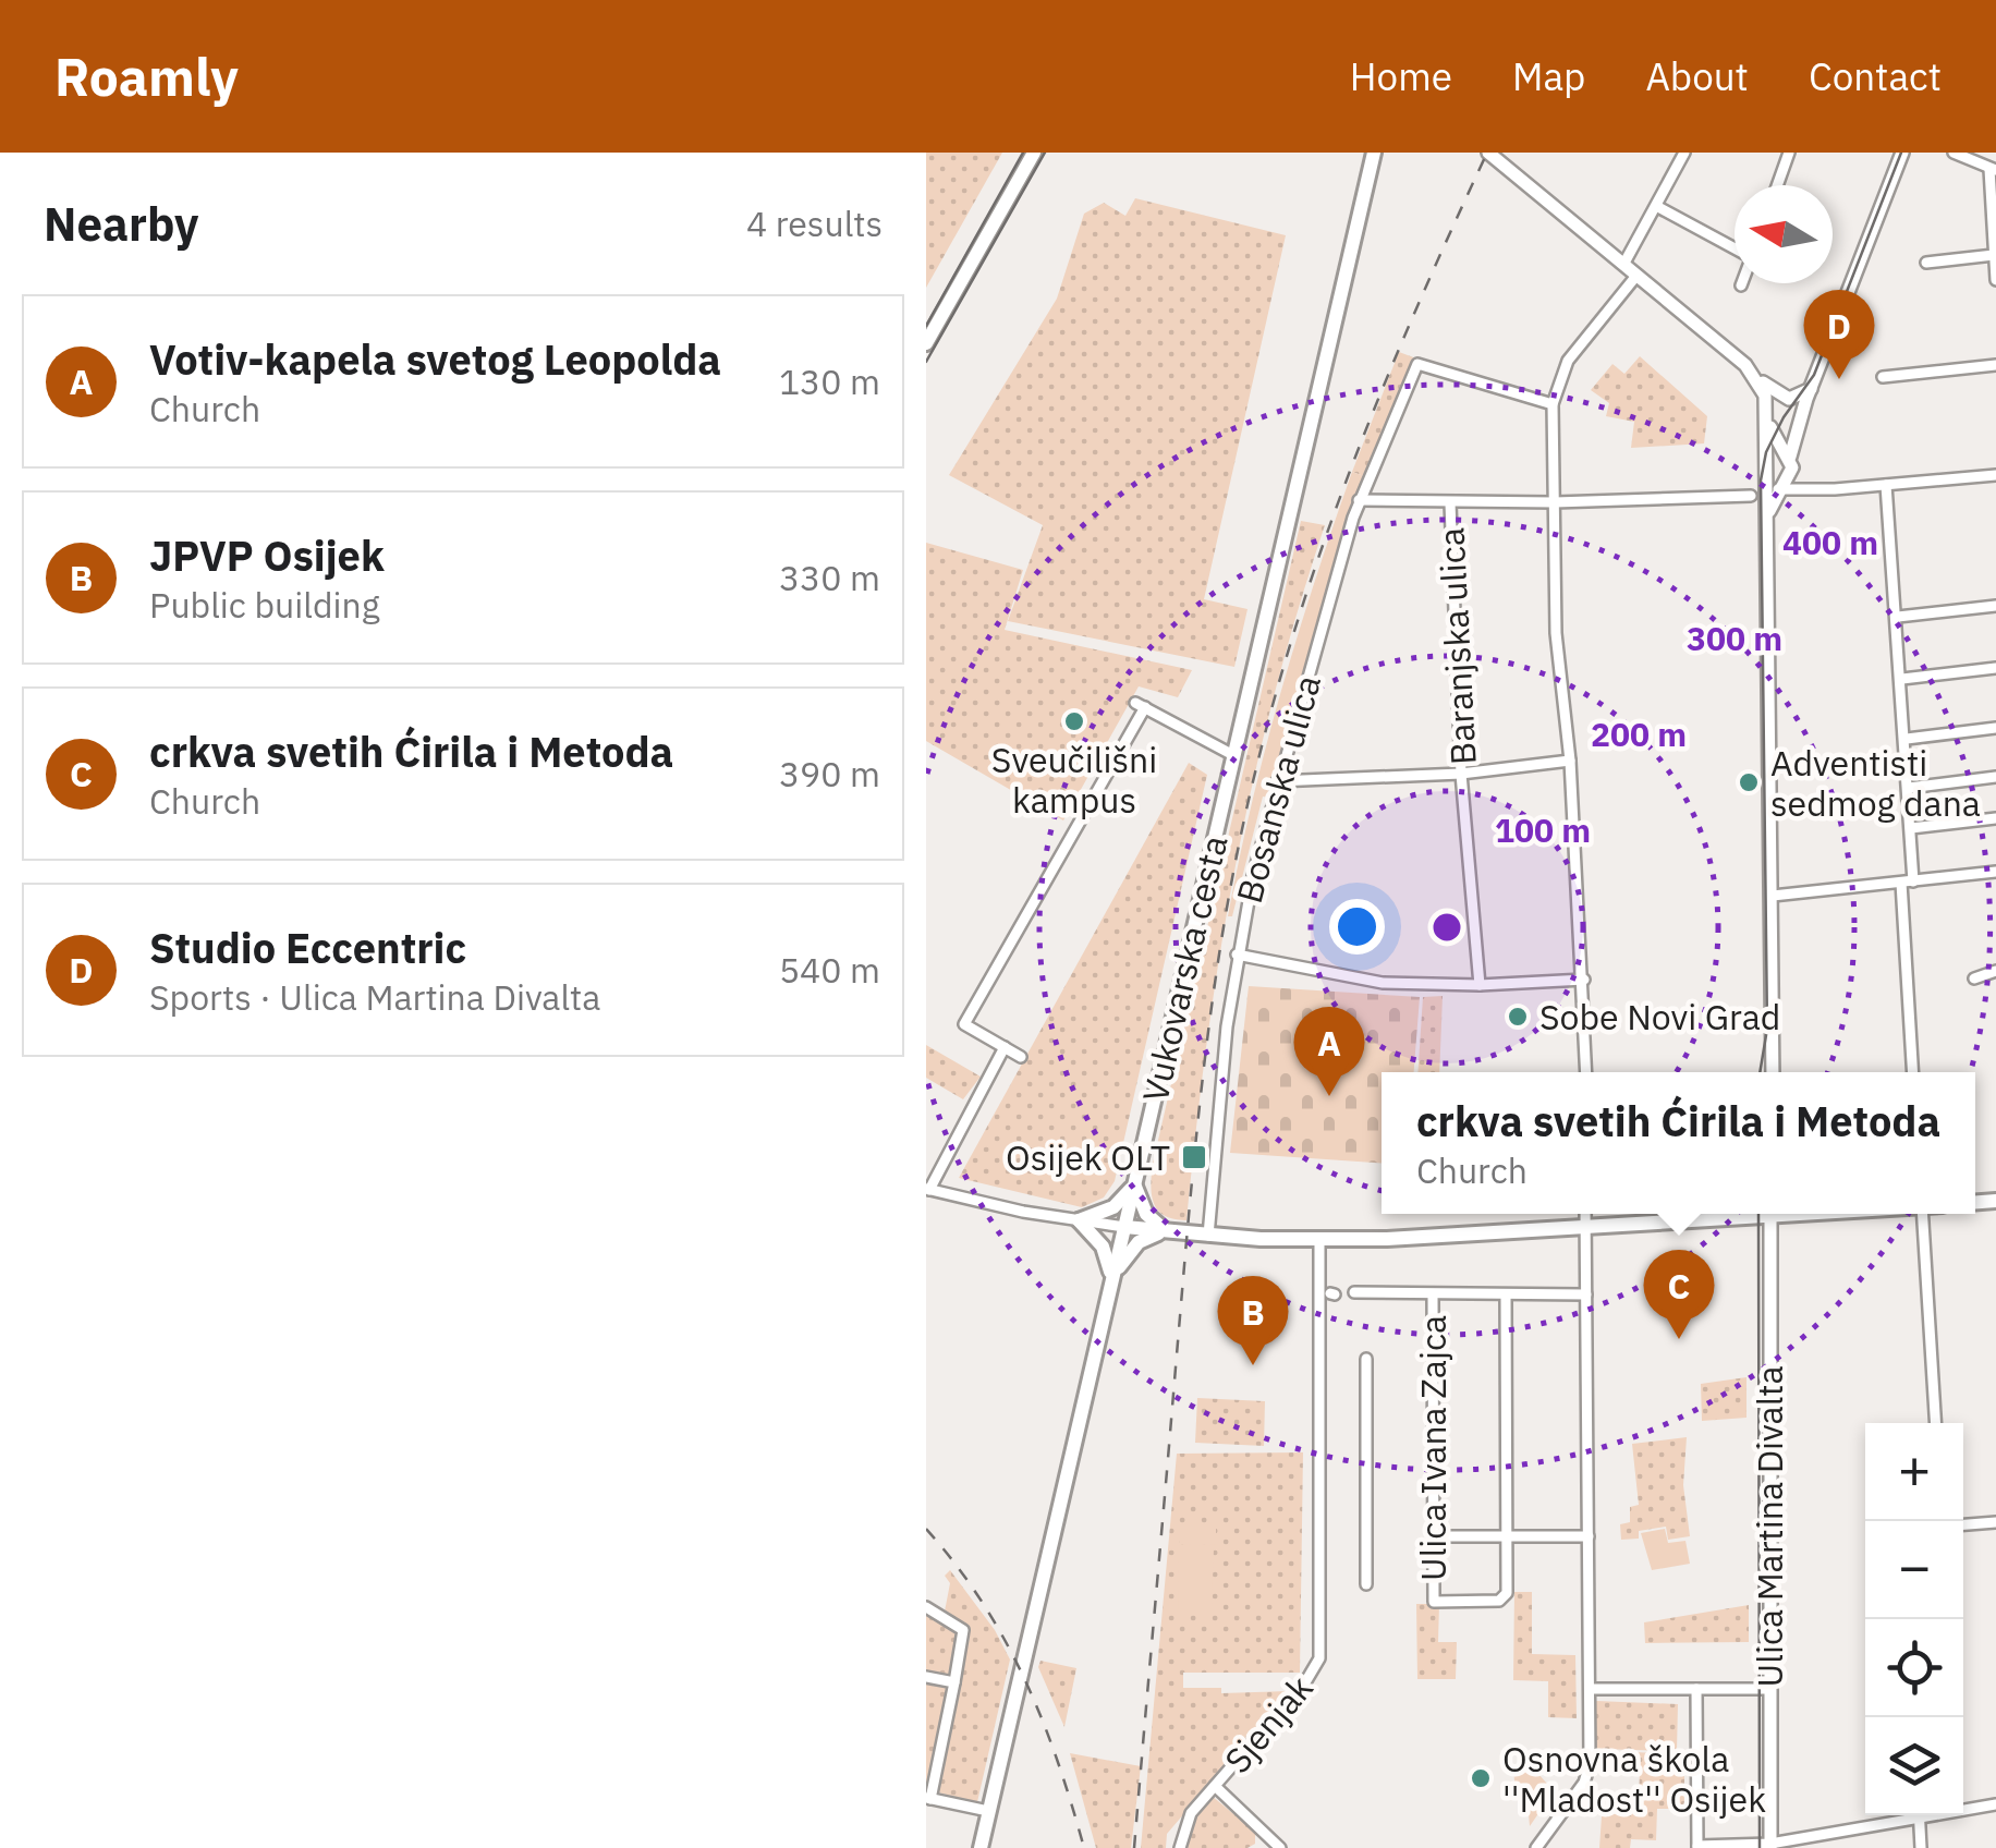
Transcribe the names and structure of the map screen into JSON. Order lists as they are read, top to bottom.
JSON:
{
  "streets": {
    "main road": ["Vukovarska cesta"],
    "street": [
      "Baranjska ulica",
      "Bosanska ulica",
      "Ulica Ivana Zajca",
      "Ulica Martina Divalta",
      "Sjenjak"
    ]
  },
  "places": {
    "other": [
      "Sveučilišni kampus",
      "Adventisti sedmog dana",
      "Sobe Novi Grad",
      "Osnovna škola ''Mladost'' Osijek"
    ],
    "transit": ["Osijek OLT"]
  },
  "north": "left",
  "page": {
    "header": "Roamly",
    "nav": [
      "Home",
      "Map",
      "About",
      "Contact"
    ],
    "heading": ["Nearby", "4 results"],
    "pins": [
      "D",
      "A",
      "C",
      "B"
    ],
    "list": [
      {
        "mark": "A",
        "name": "Votiv-kapela svetog Leopolda",
        "note": "Church",
        "value": "130 m"
      },
      {
        "mark": "B",
        "name": "JPVP Osijek",
        "note": "Public building",
        "value": "330 m"
      },
      {
        "mark": "C",
        "name": "crkva svetih Ćirila i Metoda",
        "note": "Church",
        "value": "390 m"
      },
      {
        "mark": "D",
        "name": "Studio Eccentric",
        "note": "Sports · Ulica Martina Divalta",
        "value": "540 m"
      }
    ],
    "popup": ["crkva svetih Ćirila i Metoda", "Church"],
    "map_buttons": ["+", "−"]
  },
  "rings": [
    "400 m",
    "300 m",
    "200 m",
    "100 m"
  ]
}
